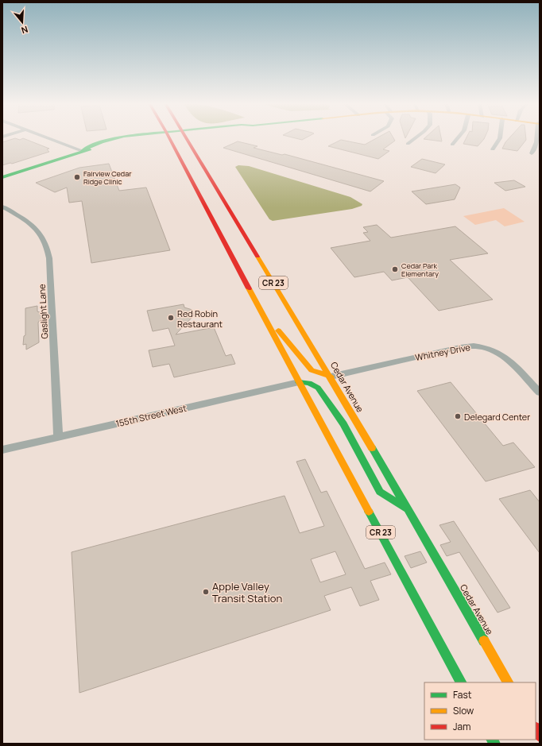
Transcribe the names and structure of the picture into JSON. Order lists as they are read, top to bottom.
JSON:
{
  "streets": {
    "main road": ["CR 23", "Cedar Avenue"],
    "street": ["Gaslight Lane", "Whitney Drive", "155th Street West"]
  },
  "crossings": [
    ["CR 23", "155th Street West"],
    ["Gaslight Lane", "155th Street West"],
    ["Whitney Drive", "Cedar Avenue"]
  ],
  "places": [
    "Fairview Cedar Ridge Clinic",
    "Cedar Park Elementary",
    "Red Robin Restaurant",
    "Delegard Center",
    "Apple Valley Transit Station"
  ],
  "legend": ["Fast", "Slow", "Jam"],
  "north": "bottom"
}
